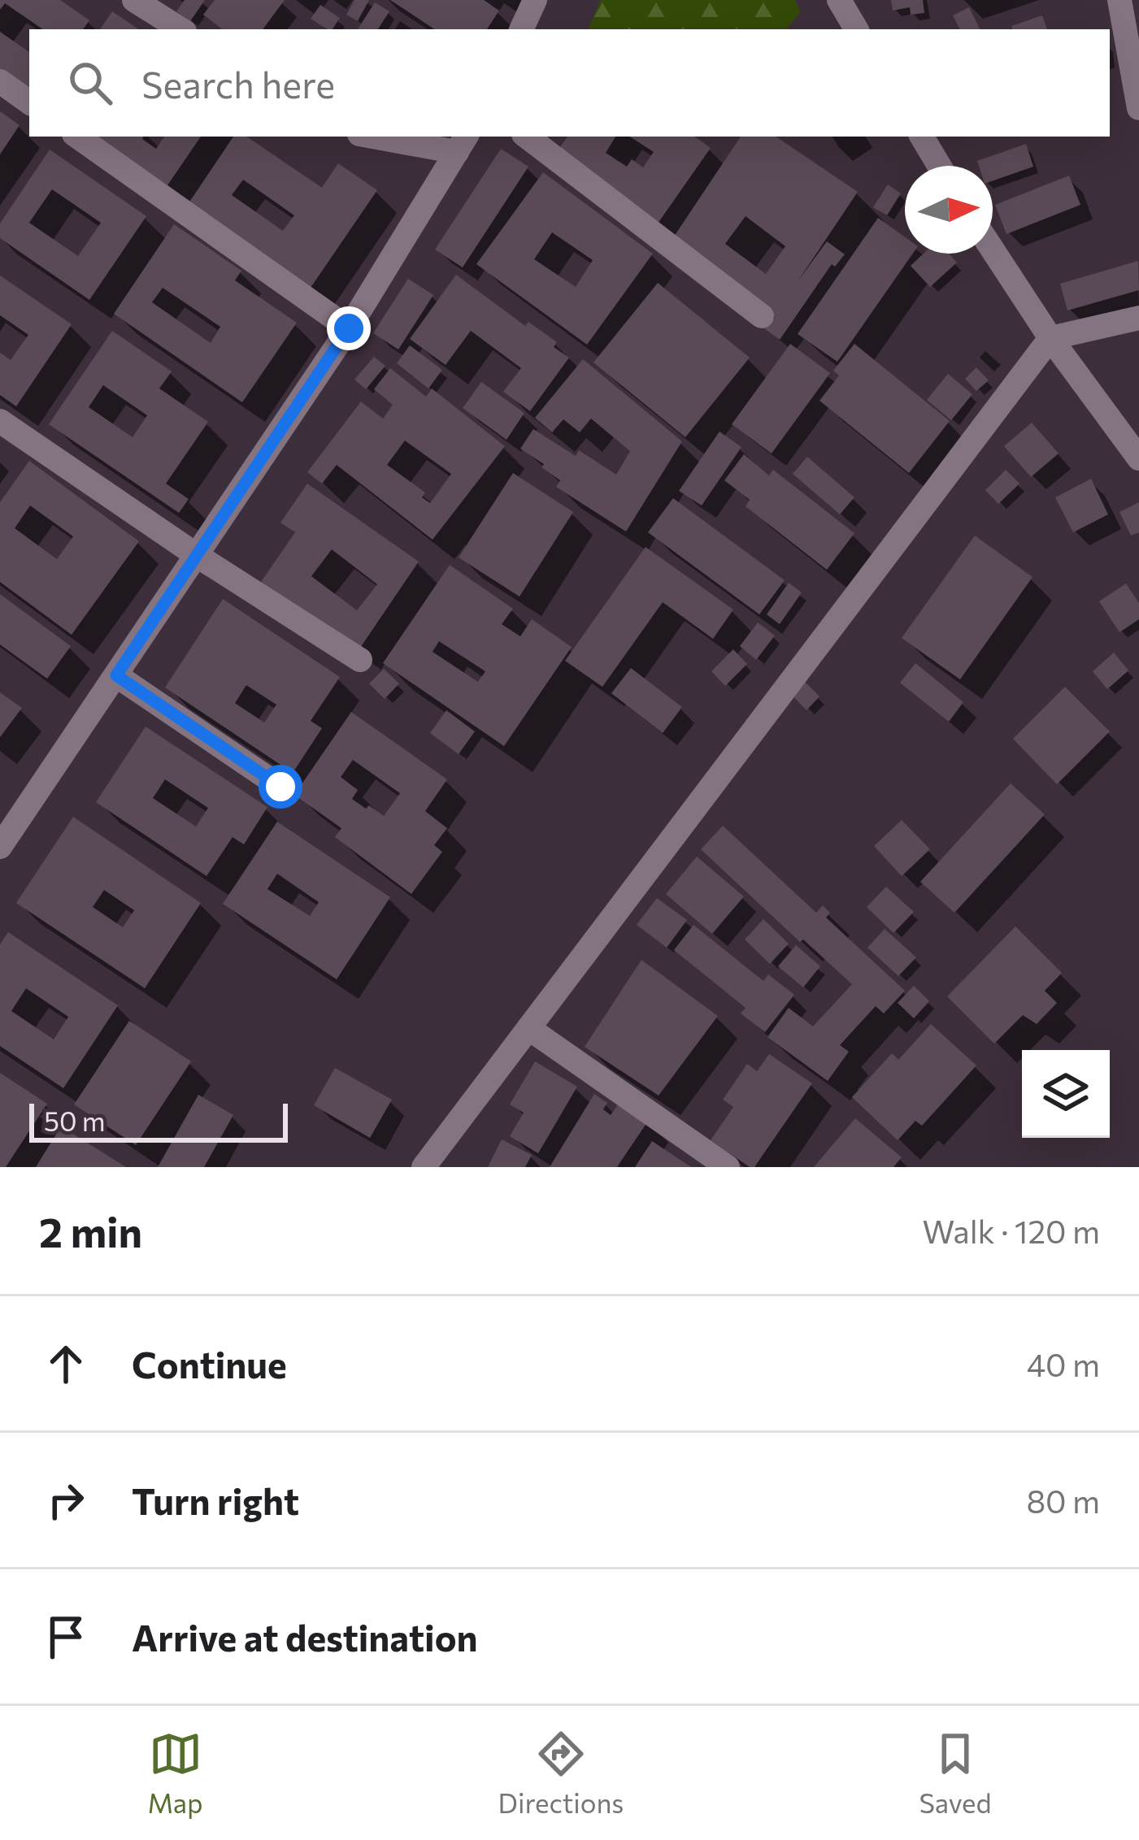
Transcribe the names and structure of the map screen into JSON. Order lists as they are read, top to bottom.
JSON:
{
  "scale_bar": "50 m",
  "north": "right",
  "page": {
    "search": "Search here",
    "scale": "50 m",
    "heading": ["2 min", "Walk · 120 m"],
    "list": [
      ["Continue", "40 m"],
      ["Turn right", "80 m"],
      "Arrive at destination"
    ],
    "nav": ["Map", "Directions", "Saved"]
  }
}
